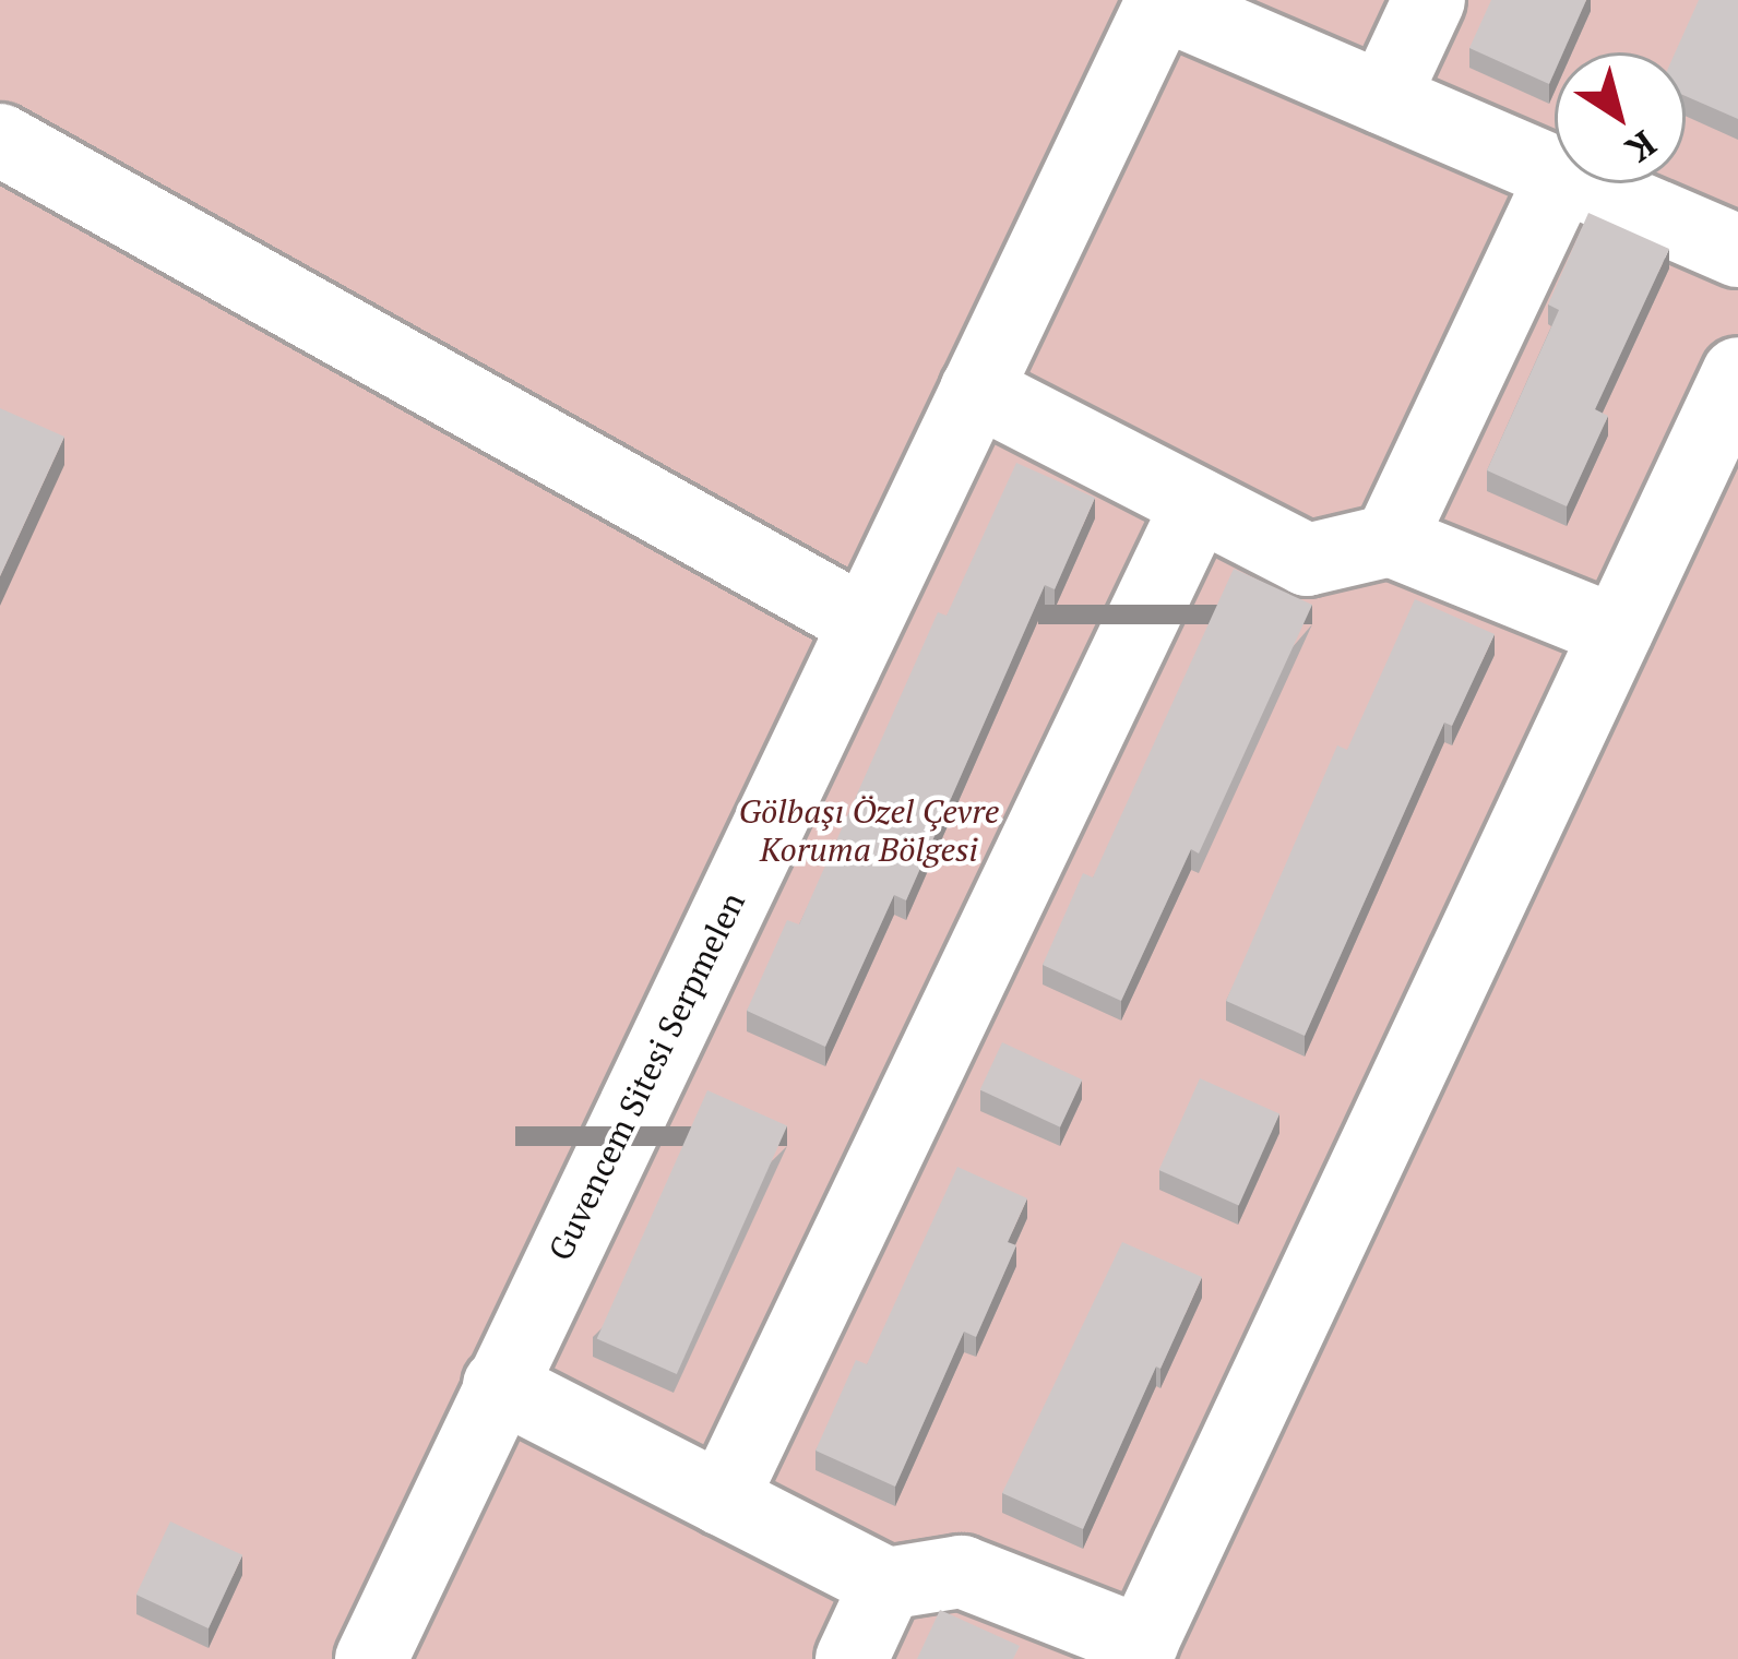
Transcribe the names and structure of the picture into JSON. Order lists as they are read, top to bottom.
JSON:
{
  "streets": {
    "street": ["Guvencem Sitesi Serpmelen"]
  },
  "parks": ["Gölbaşı Özel Çevre Koruma Bölgesi"],
  "north": "bottom right"
}
